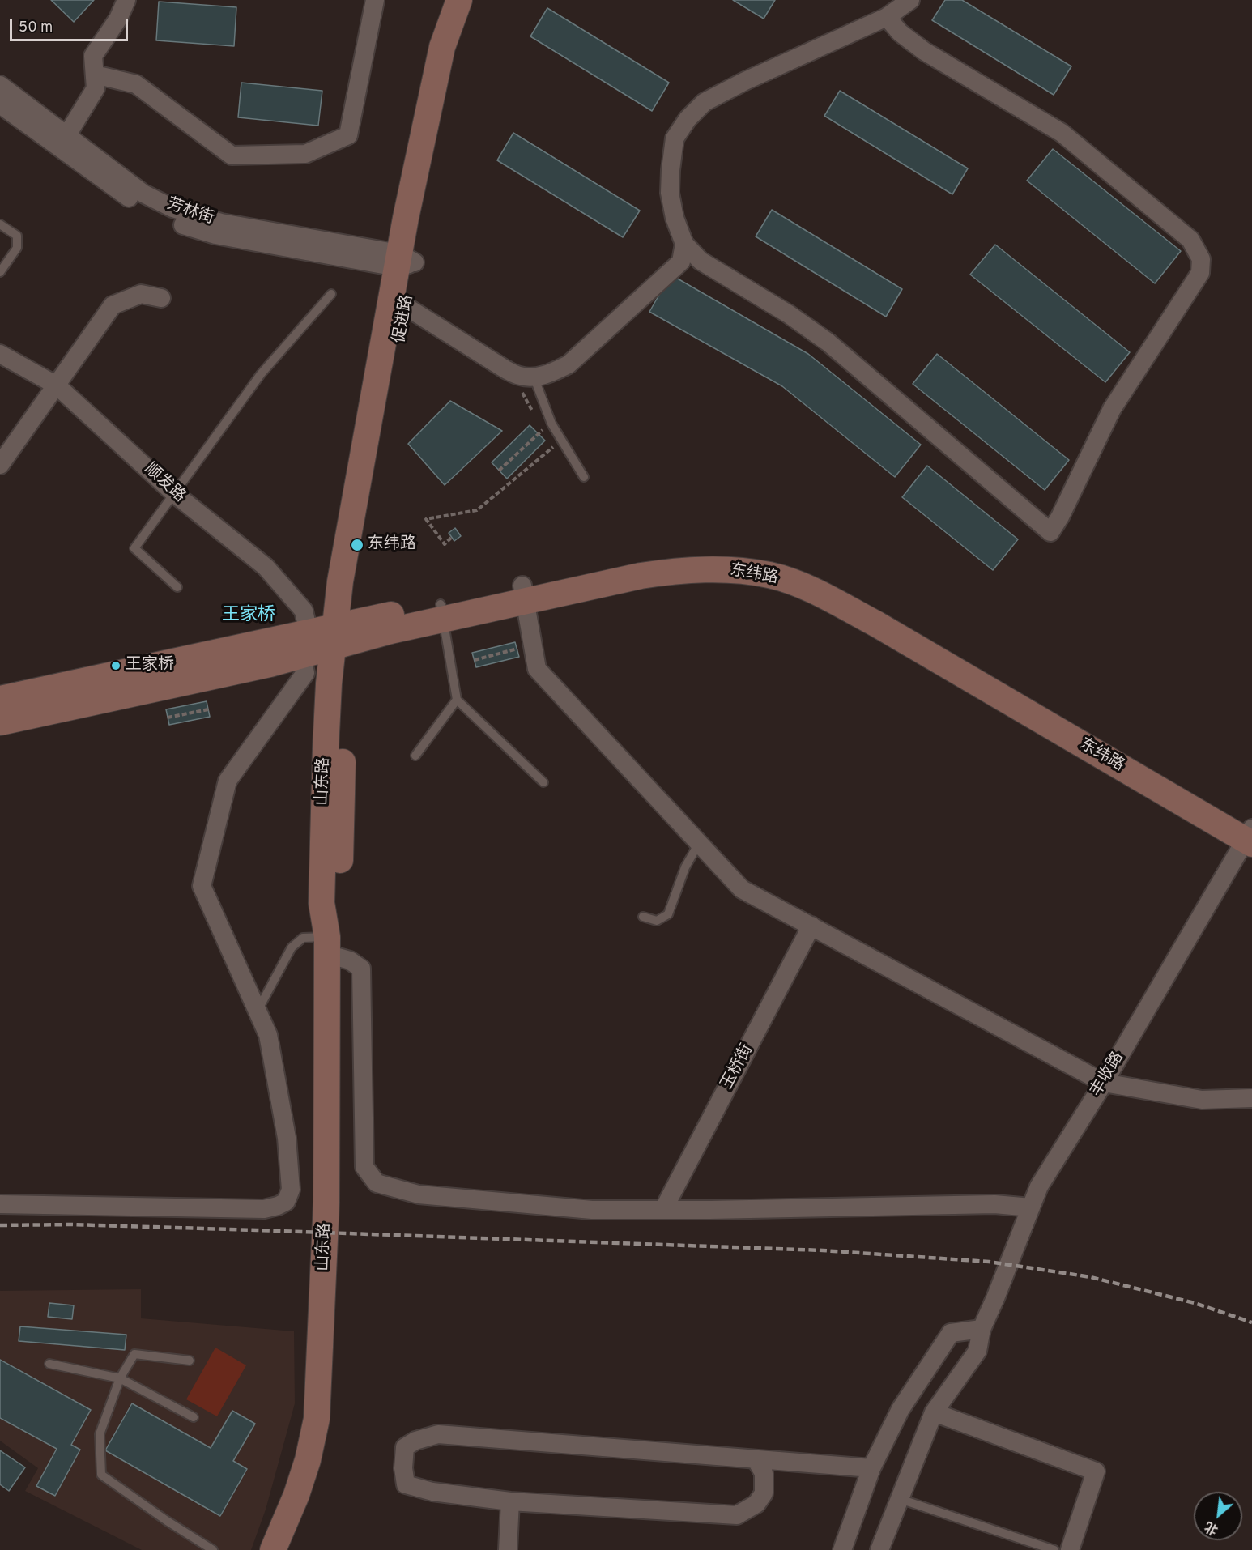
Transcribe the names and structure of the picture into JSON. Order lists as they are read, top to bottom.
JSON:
{
  "streets": {
    "main road": ["促进路", "东纬路", "山东路"],
    "street": [
      "芳林街",
      "顺发路",
      "玉桥街",
      "丰收路"
    ]
  },
  "crossings": [
    ["芳林街", "促进路"],
    ["促进路", "东纬路"],
    ["促进路", "山东路"],
    ["顺发路", "东纬路"],
    ["东纬路", "山东路"],
    ["东纬路", "丰收路"]
  ],
  "districts": ["王家桥"],
  "places": ["东纬路", "王家桥"],
  "scale_bar": "50 m",
  "north": "bottom left"
}
